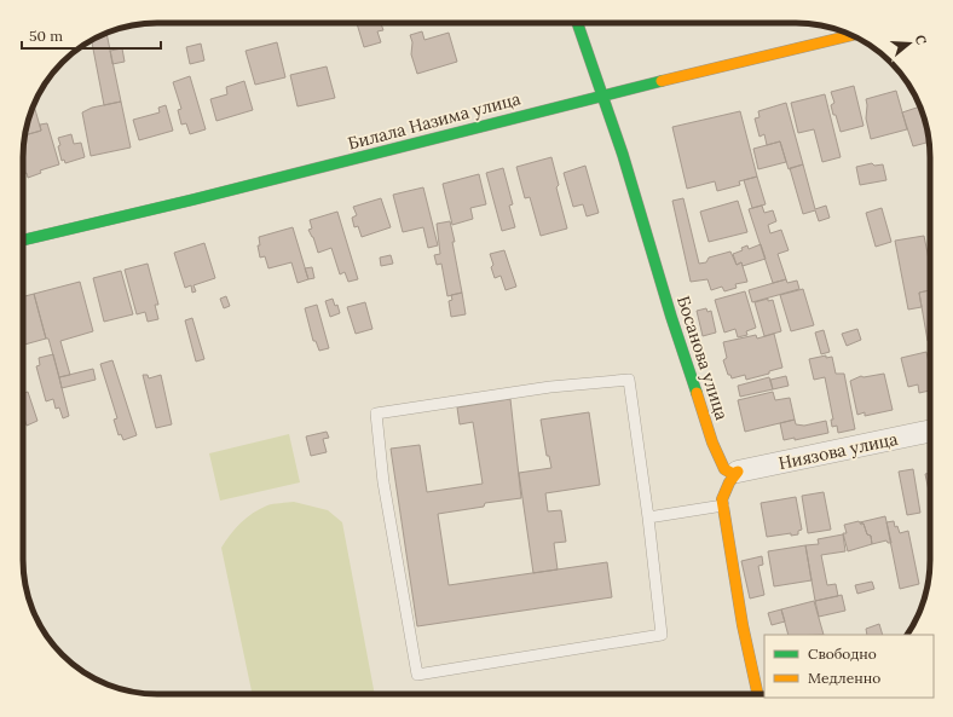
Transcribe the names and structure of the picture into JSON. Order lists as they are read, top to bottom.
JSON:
{
  "streets": {
    "street": ["Билала Назима улица", "Босанова улица", "Ниязова улица"]
  },
  "crossings": [
    ["Билала Назима улица", "Босанова улица"],
    ["Босанова улица", "Ниязова улица"]
  ],
  "legend": ["Свободно", "Медленно"],
  "scale_bar": "50 m",
  "north": "right"
}
